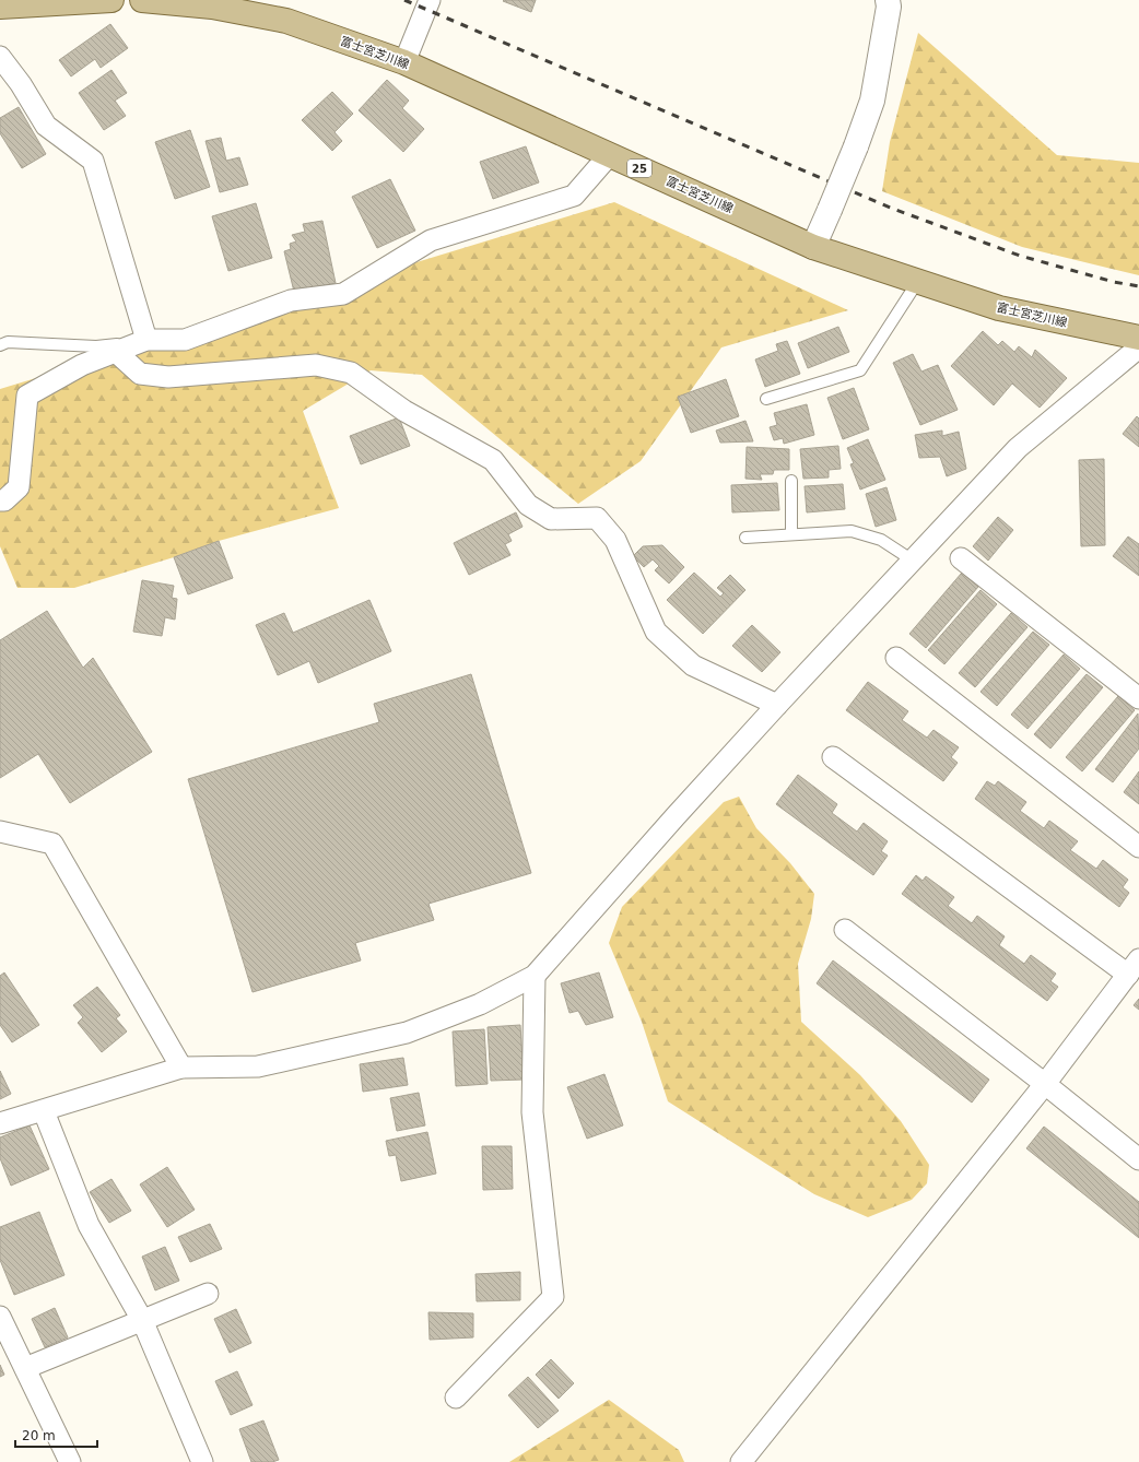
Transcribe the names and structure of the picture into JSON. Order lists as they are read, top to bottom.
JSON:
{
  "streets": {
    "main road": ["富士宮芝川線", "25"]
  },
  "scale_bar": "20 m"
}
